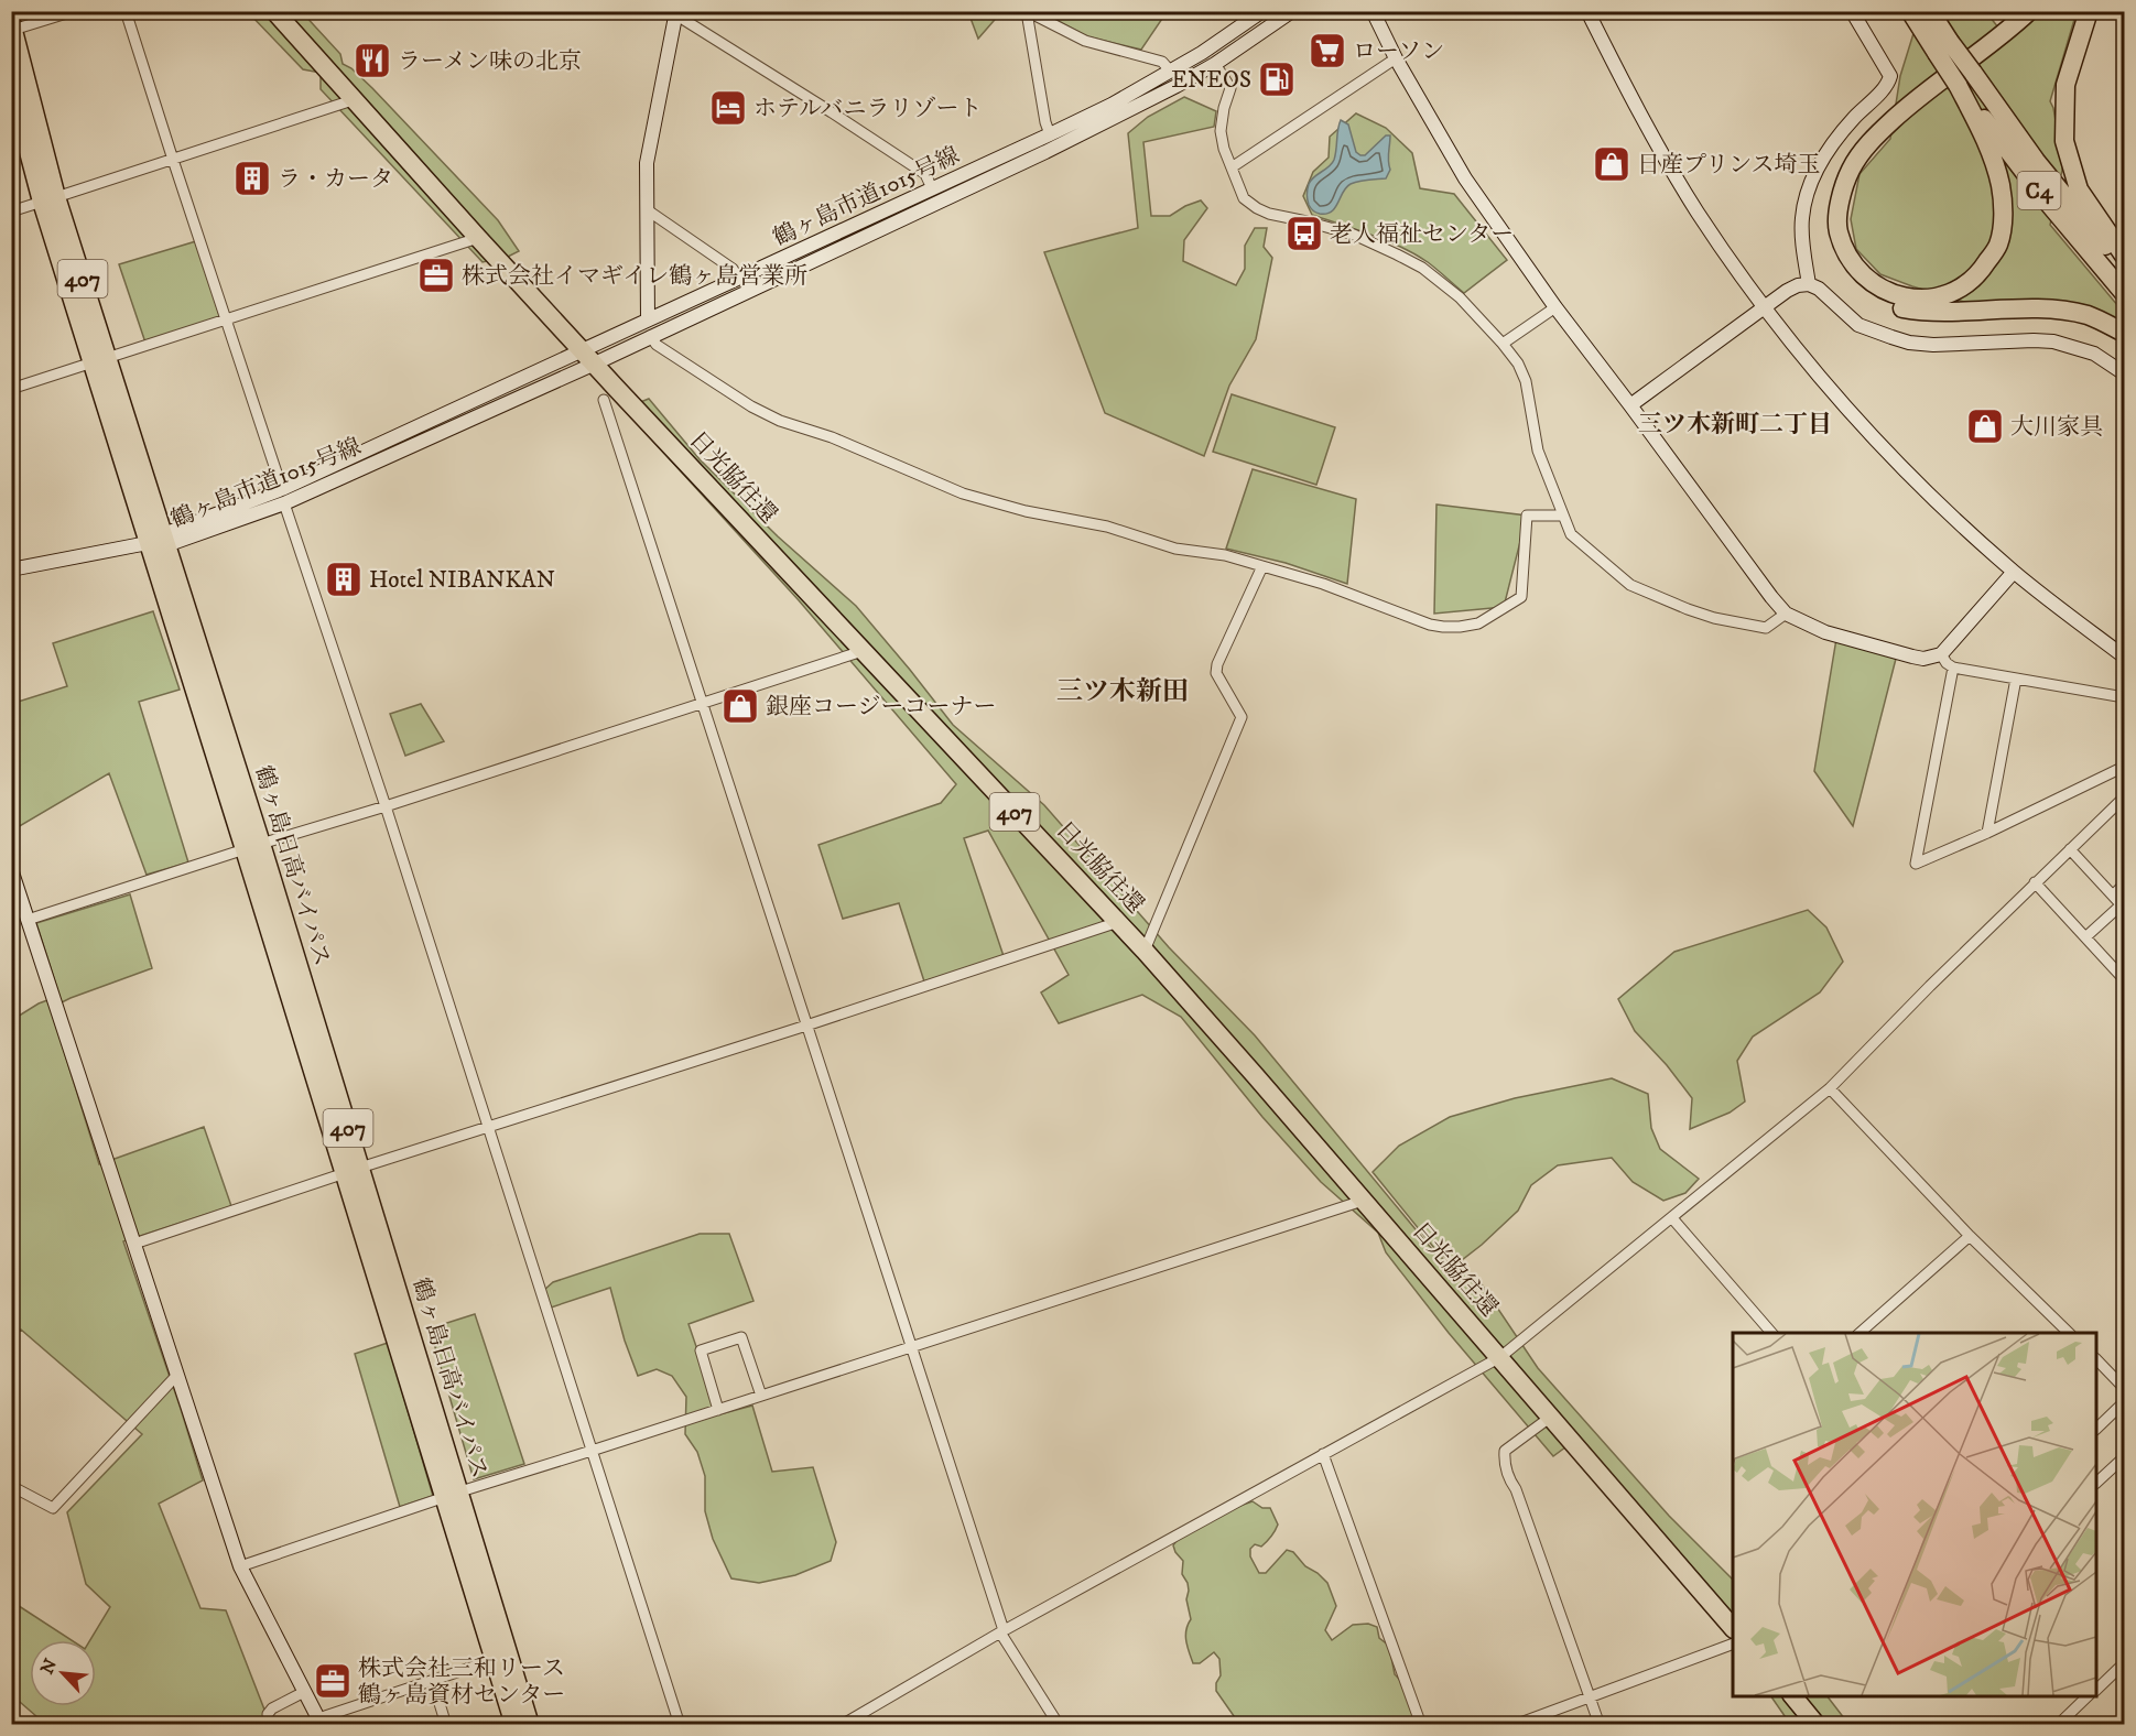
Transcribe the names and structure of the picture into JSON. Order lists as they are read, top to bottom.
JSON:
{
  "streets": {
    "highway": [
      "C4",
      "407",
      "日光脇往還",
      "鶴ヶ島日高バイパス"
    ],
    "street": ["鶴ヶ島市道1015号線"]
  },
  "crossings": [
    ["鶴ヶ島市道1015号線", "日光脇往還"],
    ["鶴ヶ島市道1015号線", "鶴ヶ島日高バイパス"]
  ],
  "districts": ["三ツ木新町二丁目", "三ツ木新田"],
  "places": {
    "supermarket": ["ローソン"],
    "restaurant": ["ラーメン味の北京"],
    "fuel station": ["ENEOS"],
    "hotel": ["ホテルバニラリゾート"],
    "shop": ["日産プリンス埼玉", "大川家具", "銀座コージーコーナー"],
    "building": ["ラ・カータ", "Hotel NIBANKAN"],
    "bus stop": ["老人福祉センター"],
    "office": ["株式会社イマギイレ鶴ヶ島営業所", "株式会社三和リース 鶴ヶ島資材センター"]
  },
  "north": "top left"
}
